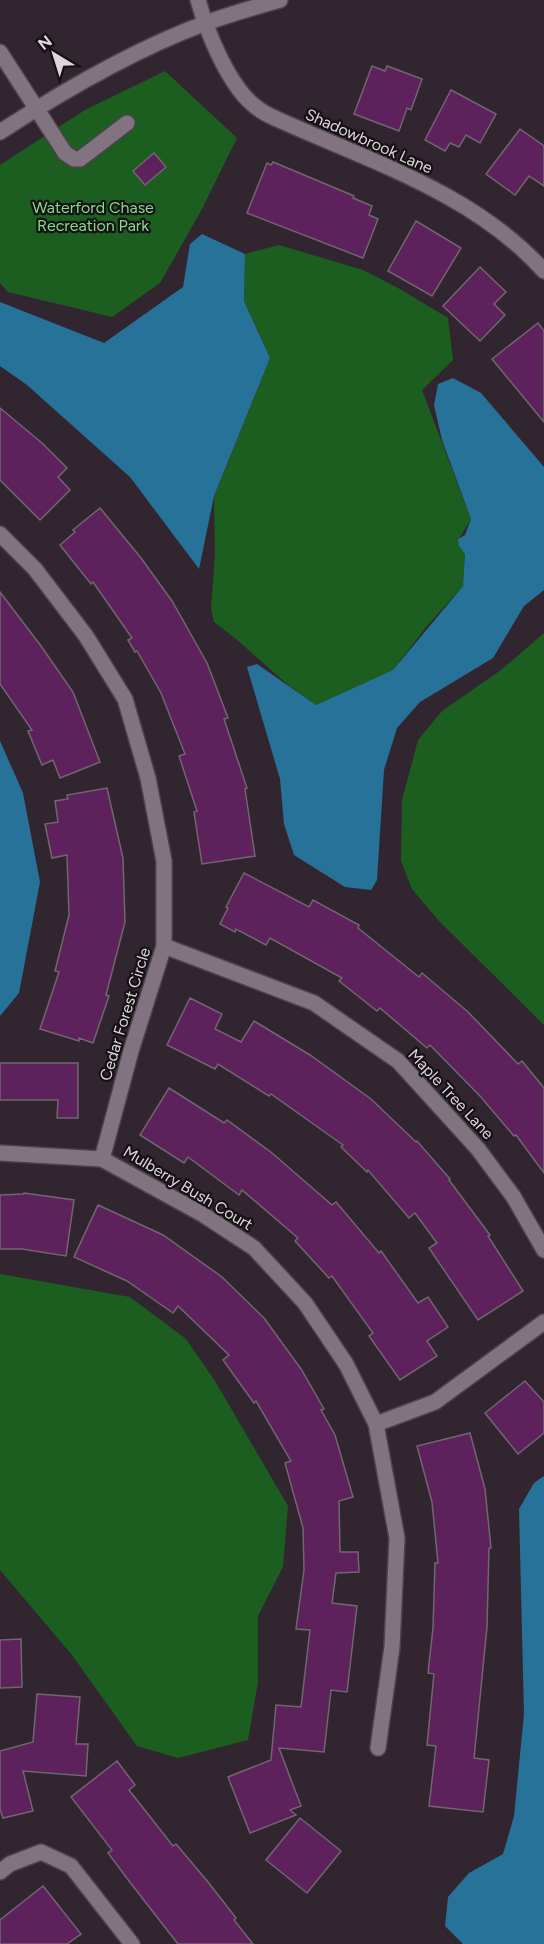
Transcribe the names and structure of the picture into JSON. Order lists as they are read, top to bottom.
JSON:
{
  "streets": {
    "street": [
      "Shadowbrook Lane",
      "Cedar Forest Circle",
      "Maple Tree Lane",
      "Mulberry Bush Court"
    ]
  },
  "crossings": [
    ["Cedar Forest Circle", "Maple Tree Lane"],
    ["Cedar Forest Circle", "Mulberry Bush Court"]
  ],
  "parks": ["Waterford Chase Recreation Park"],
  "north": "top left"
}
